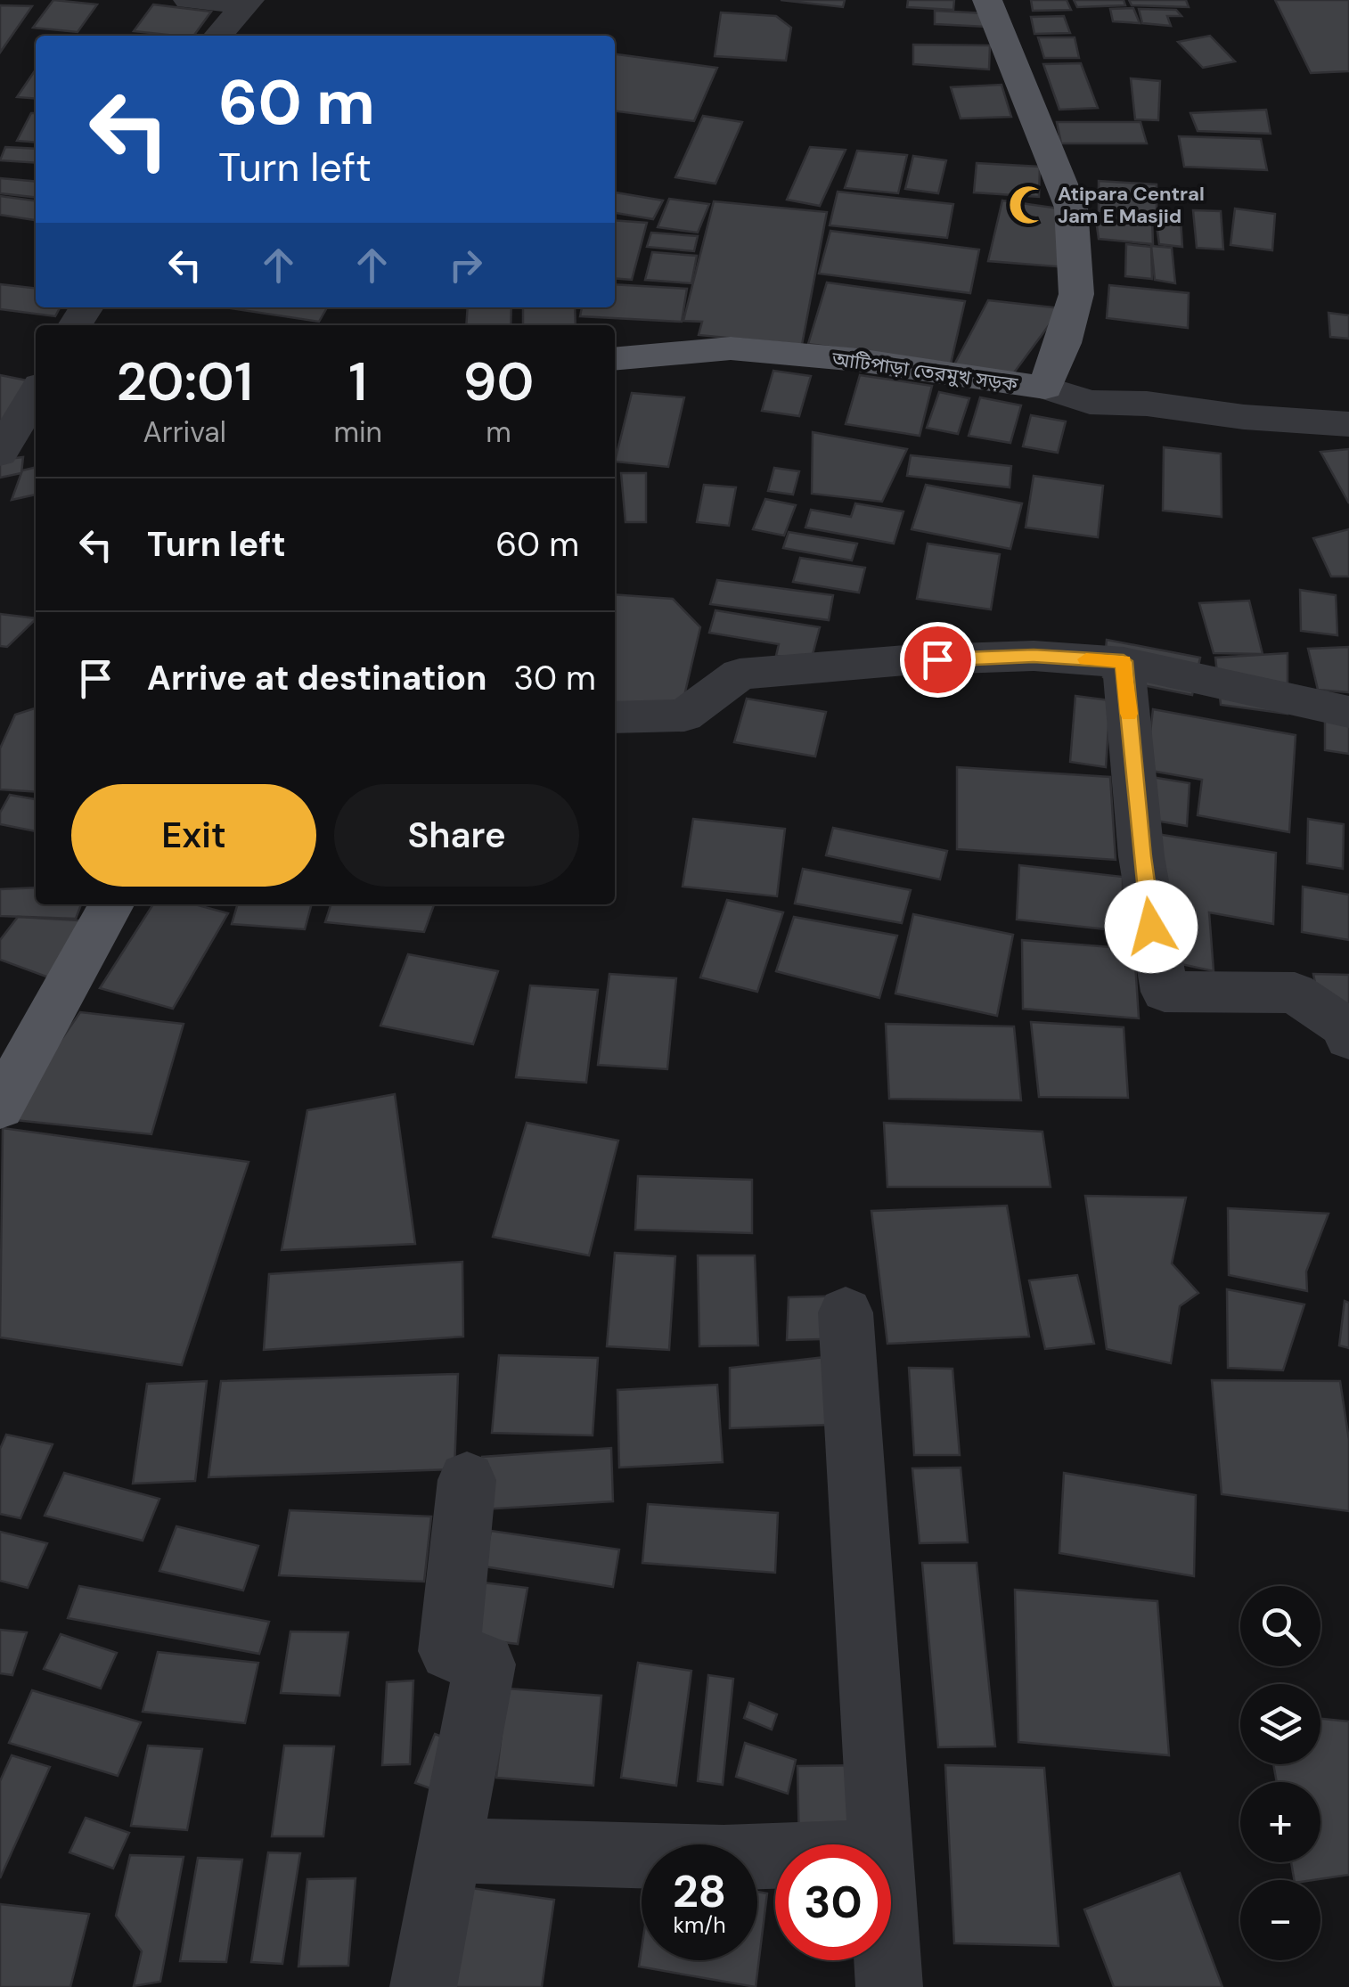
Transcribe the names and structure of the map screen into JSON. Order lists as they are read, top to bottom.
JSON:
{
  "streets": {
    "main road": ["আটিপাড়া তেরমুখ সড়ক"]
  },
  "places": {
    "mosque": ["Atipara Central Jam E Masjid"]
  },
  "page": {
    "turn": ["60 m", "Turn left"],
    "eta": [
      "20:01",
      "Arrival",
      "1",
      "min",
      "90",
      "m"
    ],
    "list": [
      {
        "name": "Turn left",
        "value": "60 m"
      },
      {
        "name": "Arrive at destination",
        "value": "30 m"
      }
    ],
    "buttons": ["Exit", "Share"],
    "map_buttons": ["+", "−"],
    "speed": "28 km/h",
    "limit": "30"
  }
}
